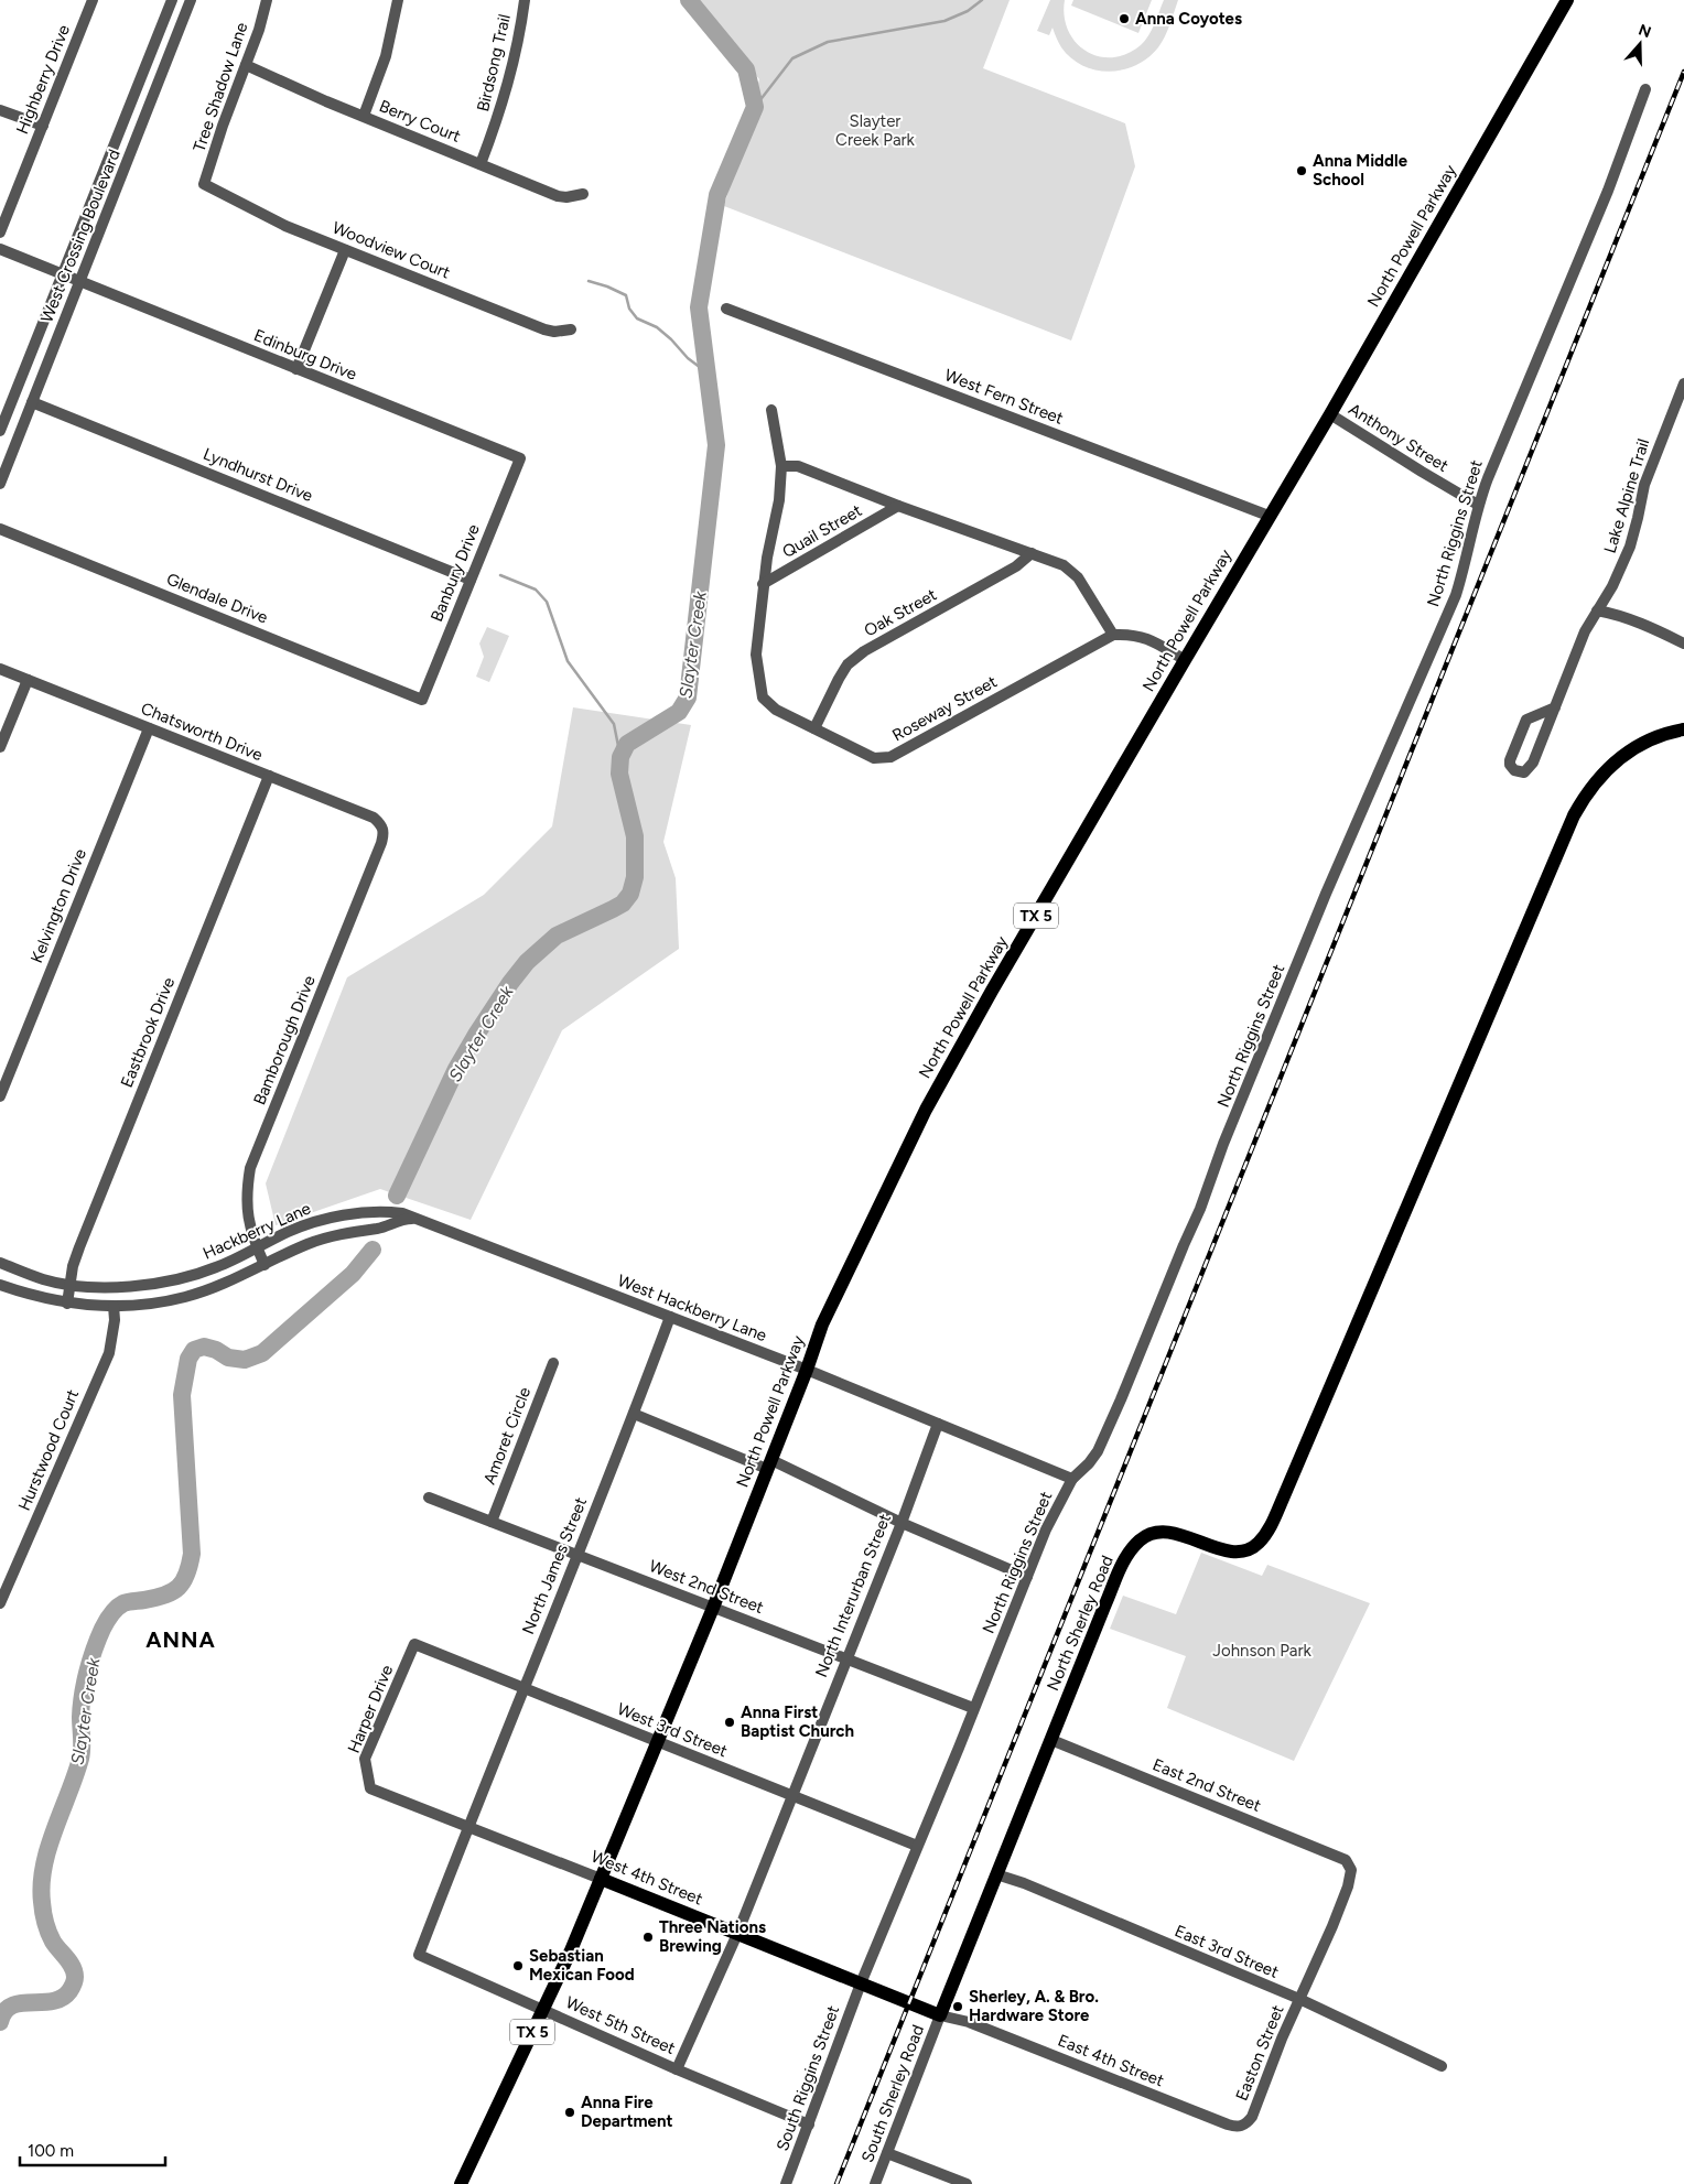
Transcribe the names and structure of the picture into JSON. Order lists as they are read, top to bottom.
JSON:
{
  "streets": {
    "main road": [
      "North Powell Parkway",
      "TX 5",
      "North Sherley Road",
      "West 4th Street"
    ],
    "street": [
      "Birdsong Trail",
      "Highberry Drive",
      "Tree Shadow Lane",
      "Berry Court",
      "West Crossing Boulevard",
      "Woodview Court",
      "Edinburg Drive",
      "West Fern Street",
      "Anthony Street",
      "Lyndhurst Drive",
      "Lake Alpine Trail",
      "Quail Street",
      "North Riggins Street",
      "Banbury Drive",
      "Glendale Drive",
      "Oak Street",
      "Roseway Street",
      "Chatsworth Drive",
      "Kelvington Drive",
      "Eastbrook Drive",
      "Bamborough Drive",
      "Hackberry Lane",
      "West Hackberry Lane",
      "Amoret Circle",
      "Hurstwood Court",
      "North James Street",
      "West 2nd Street",
      "North Interurban Street",
      "Harper Drive",
      "West 3rd Street",
      "East 2nd Street",
      "East 3rd Street",
      "West 5th Street",
      "Easton Street",
      "East 4th Street",
      "South Riggins Street",
      "South Sherley Road"
    ]
  },
  "crossings": [
    ["Birdsong Trail", "Berry Court"],
    ["Tree Shadow Lane", "Berry Court"],
    ["Tree Shadow Lane", "Woodview Court"],
    ["West Crossing Boulevard", "Edinburg Drive"],
    ["West Crossing Boulevard", "Lyndhurst Drive"],
    ["North Powell Parkway", "West Fern Street"],
    ["North Powell Parkway", "Anthony Street"],
    ["North Powell Parkway", "TX 5"],
    ["North Powell Parkway", "West Hackberry Lane"],
    ["North Powell Parkway", "West 2nd Street"],
    ["North Powell Parkway", "West 3rd Street"],
    ["North Powell Parkway", "West 4th Street"],
    ["Edinburg Drive", "Banbury Drive"],
    ["Anthony Street", "North Riggins Street"],
    ["Lyndhurst Drive", "Banbury Drive"],
    ["Quail Street", "Roseway Street"],
    ["North Riggins Street", "West Hackberry Lane"],
    ["North Riggins Street", "West 2nd Street"],
    ["North Riggins Street", "West 3rd Street"],
    ["North Riggins Street", "West 4th Street"],
    ["North Riggins Street", "South Riggins Street"],
    ["Banbury Drive", "Glendale Drive"],
    ["Oak Street", "Roseway Street"],
    ["Chatsworth Drive", "Kelvington Drive"],
    ["Chatsworth Drive", "Eastbrook Drive"],
    ["Chatsworth Drive", "Bamborough Drive"],
    ["TX 5", "West 4th Street"],
    ["TX 5", "West 5th Street"],
    ["Eastbrook Drive", "Hackberry Lane"],
    ["Bamborough Drive", "Hackberry Lane"],
    ["Hackberry Lane", "West Hackberry Lane"],
    ["Hackberry Lane", "Hurstwood Court"],
    ["West Hackberry Lane", "North James Street"],
    ["West Hackberry Lane", "North Interurban Street"],
    ["Amoret Circle", "West 2nd Street"],
    ["North James Street", "West 2nd Street"],
    ["North James Street", "West 3rd Street"],
    ["North James Street", "West 4th Street"],
    ["North James Street", "West 5th Street"],
    ["West 2nd Street", "North Interurban Street"],
    ["North Interurban Street", "West 3rd Street"],
    ["North Interurban Street", "West 4th Street"],
    ["North Interurban Street", "West 5th Street"],
    ["North Sherley Road", "East 2nd Street"],
    ["North Sherley Road", "West 4th Street"],
    ["North Sherley Road", "East 3rd Street"],
    ["North Sherley Road", "East 4th Street"],
    ["North Sherley Road", "South Sherley Road"],
    ["Harper Drive", "West 3rd Street"],
    ["Harper Drive", "West 4th Street"],
    ["East 2nd Street", "Easton Street"],
    ["West 4th Street", "East 4th Street"],
    ["West 4th Street", "South Riggins Street"],
    ["West 4th Street", "South Sherley Road"],
    ["East 3rd Street", "Easton Street"],
    ["West 5th Street", "South Riggins Street"],
    ["Easton Street", "East 4th Street"],
    ["East 4th Street", "South Sherley Road"]
  ],
  "districts": ["ANNA"],
  "water": ["Slayter Creek"],
  "parks": ["Slayter Creek Park", "Johnson Park"],
  "places": [
    "Anna Coyotes",
    "Anna Middle School",
    "Anna First Baptist Church",
    "Three Nations Brewing",
    "Sebastian Mexican Food",
    "Sherley, A. & Bro. Hardware Store",
    "Anna Fire Department"
  ],
  "scale_bar": "100 m",
  "north": "top"
}
